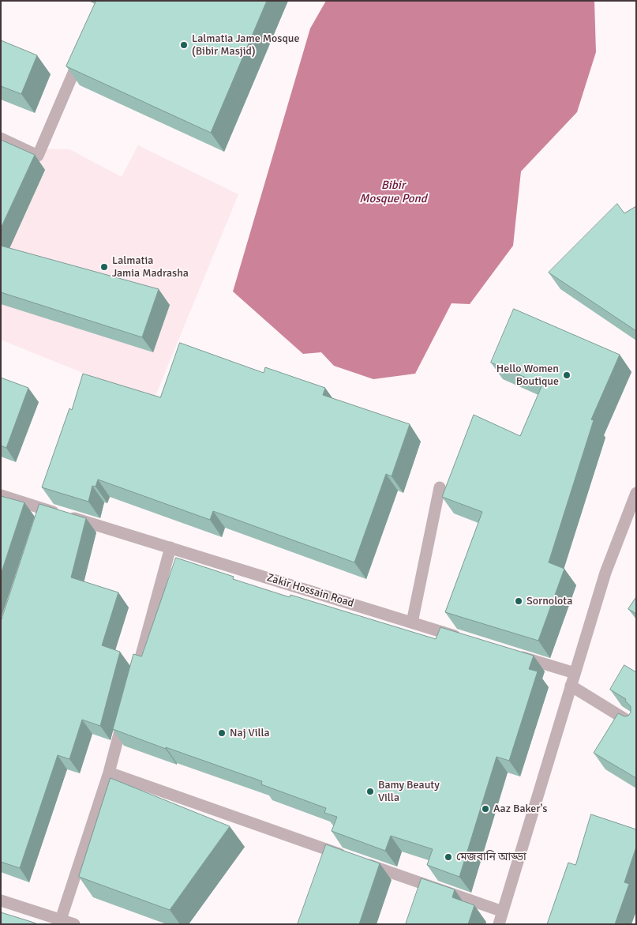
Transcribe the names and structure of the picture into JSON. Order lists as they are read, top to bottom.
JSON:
{
  "streets": {
    "street": ["Zakir Hossain Road"]
  },
  "water": ["Bibir Mosque Pond"],
  "places": [
    "Lalmatia Jame Mosque (Bibir Masjid)",
    "Lalmatia Jamia Madrasha",
    "Hello Women Boutique",
    "Sornolota",
    "Naj Villa",
    "Bamy Beauty Villa",
    "Aaz Baker's",
    "মেজবানি আড্ডা"
  ]
}
